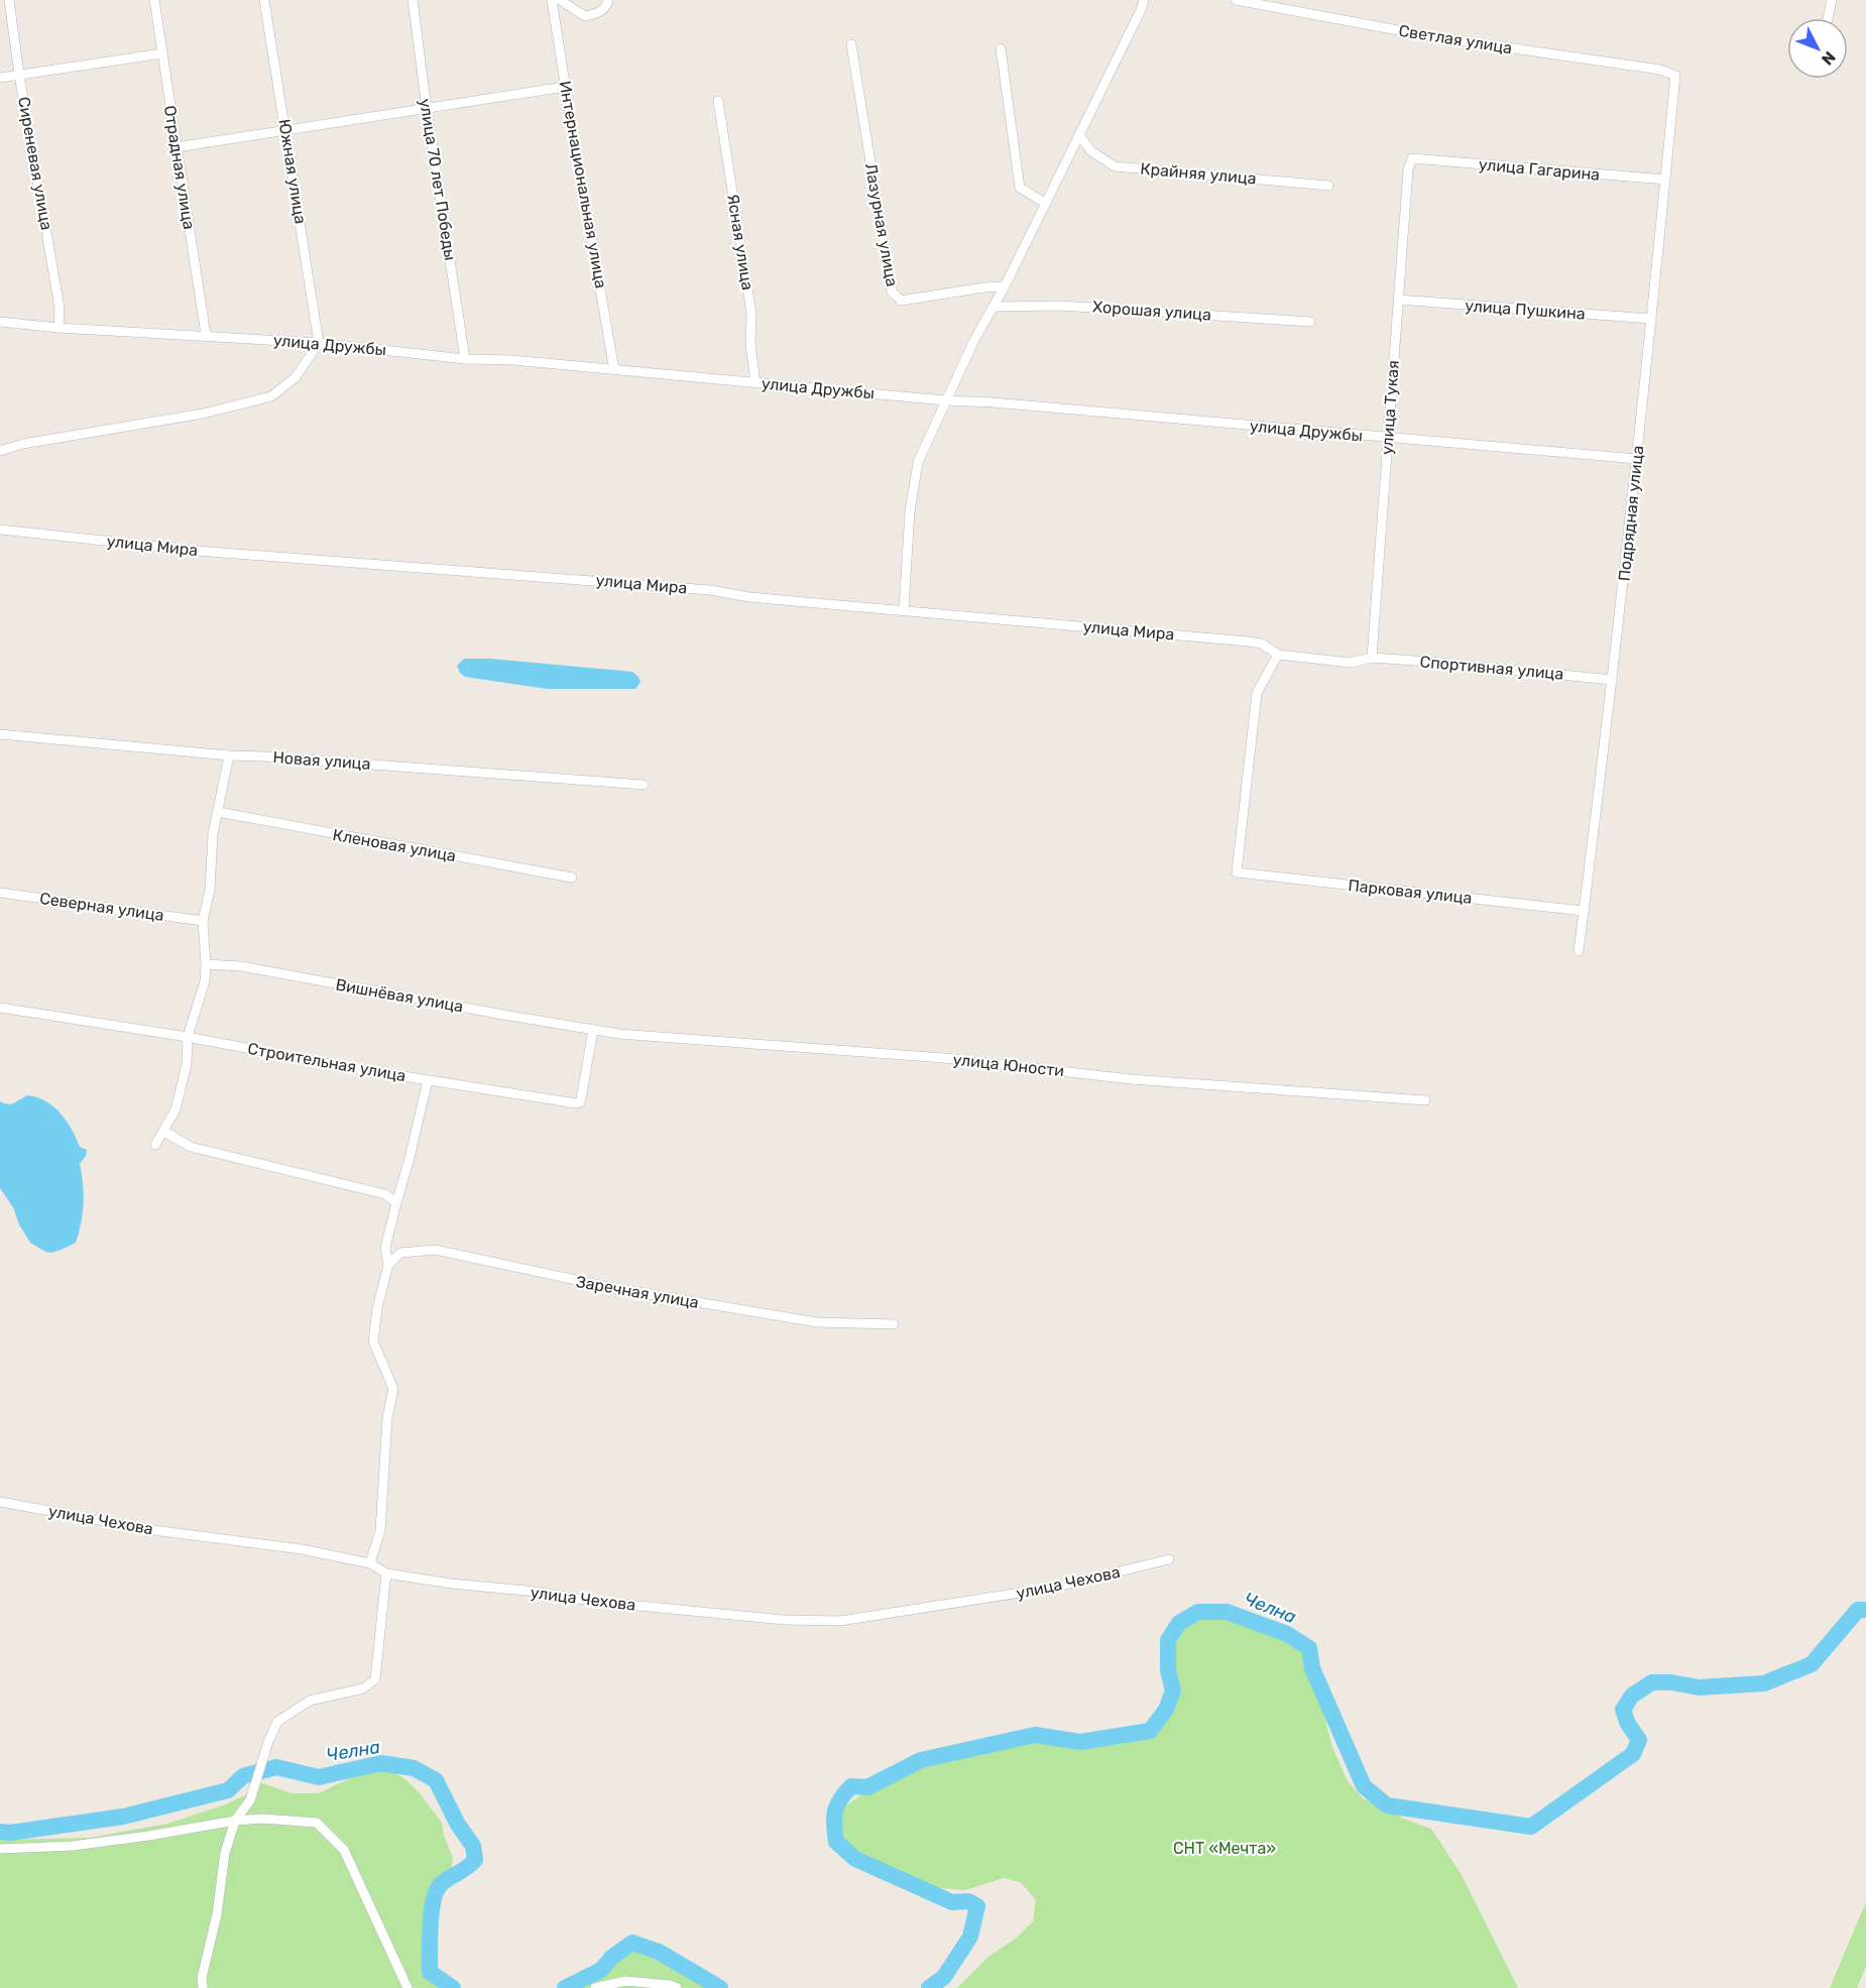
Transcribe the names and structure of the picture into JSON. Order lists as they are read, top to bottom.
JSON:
{
  "streets": {
    "street": [
      "Светлая улица",
      "Сиреневая улица",
      "Отрадная улица",
      "улица Гагарина",
      "Южная улица",
      "Крайняя улица",
      "улица 70 лет Победы",
      "Интернациональная улица",
      "Лазурная улица",
      "Ясная улица",
      "улица Пушкина",
      "Хорошая улица",
      "улица Дружбы",
      "улица Тукая",
      "Подрядная улица",
      "улица Мира",
      "Спортивная улица",
      "Новая улица",
      "Кленовая улица",
      "Парковая улица",
      "Северная улица",
      "Вишнёвая улица",
      "Строительная улица",
      "улица Юности",
      "Заречная улица",
      "улица Чехова"
    ]
  },
  "crossings": [
    ["Светлая улица", "Подрядная улица"],
    ["Сиреневая улица", "улица Дружбы"],
    ["Отрадная улица", "улица Дружбы"],
    ["улица Гагарина", "улица Тукая"],
    ["улица Гагарина", "Подрядная улица"],
    ["Южная улица", "улица Дружбы"],
    ["улица 70 лет Победы", "улица Дружбы"],
    ["Интернациональная улица", "улица Дружбы"],
    ["Ясная улица", "улица Дружбы"],
    ["улица Пушкина", "улица Тукая"],
    ["улица Пушкина", "Подрядная улица"],
    ["улица Дружбы", "улица Тукая"],
    ["улица Дружбы", "Подрядная улица"],
    ["улица Тукая", "улица Мира"],
    ["улица Тукая", "Спортивная улица"],
    ["Подрядная улица", "Спортивная улица"],
    ["Подрядная улица", "Парковая улица"],
    ["улица Мира", "Спортивная улица"],
    ["улица Мира", "Парковая улица"],
    ["Вишнёвая улица", "Строительная улица"],
    ["Вишнёвая улица", "улица Юности"],
    ["Строительная улица", "улица Юности"]
  ],
  "water": ["Челна"],
  "parks": ["СНТ «Мечта»"],
  "north": "bottom right"
}
